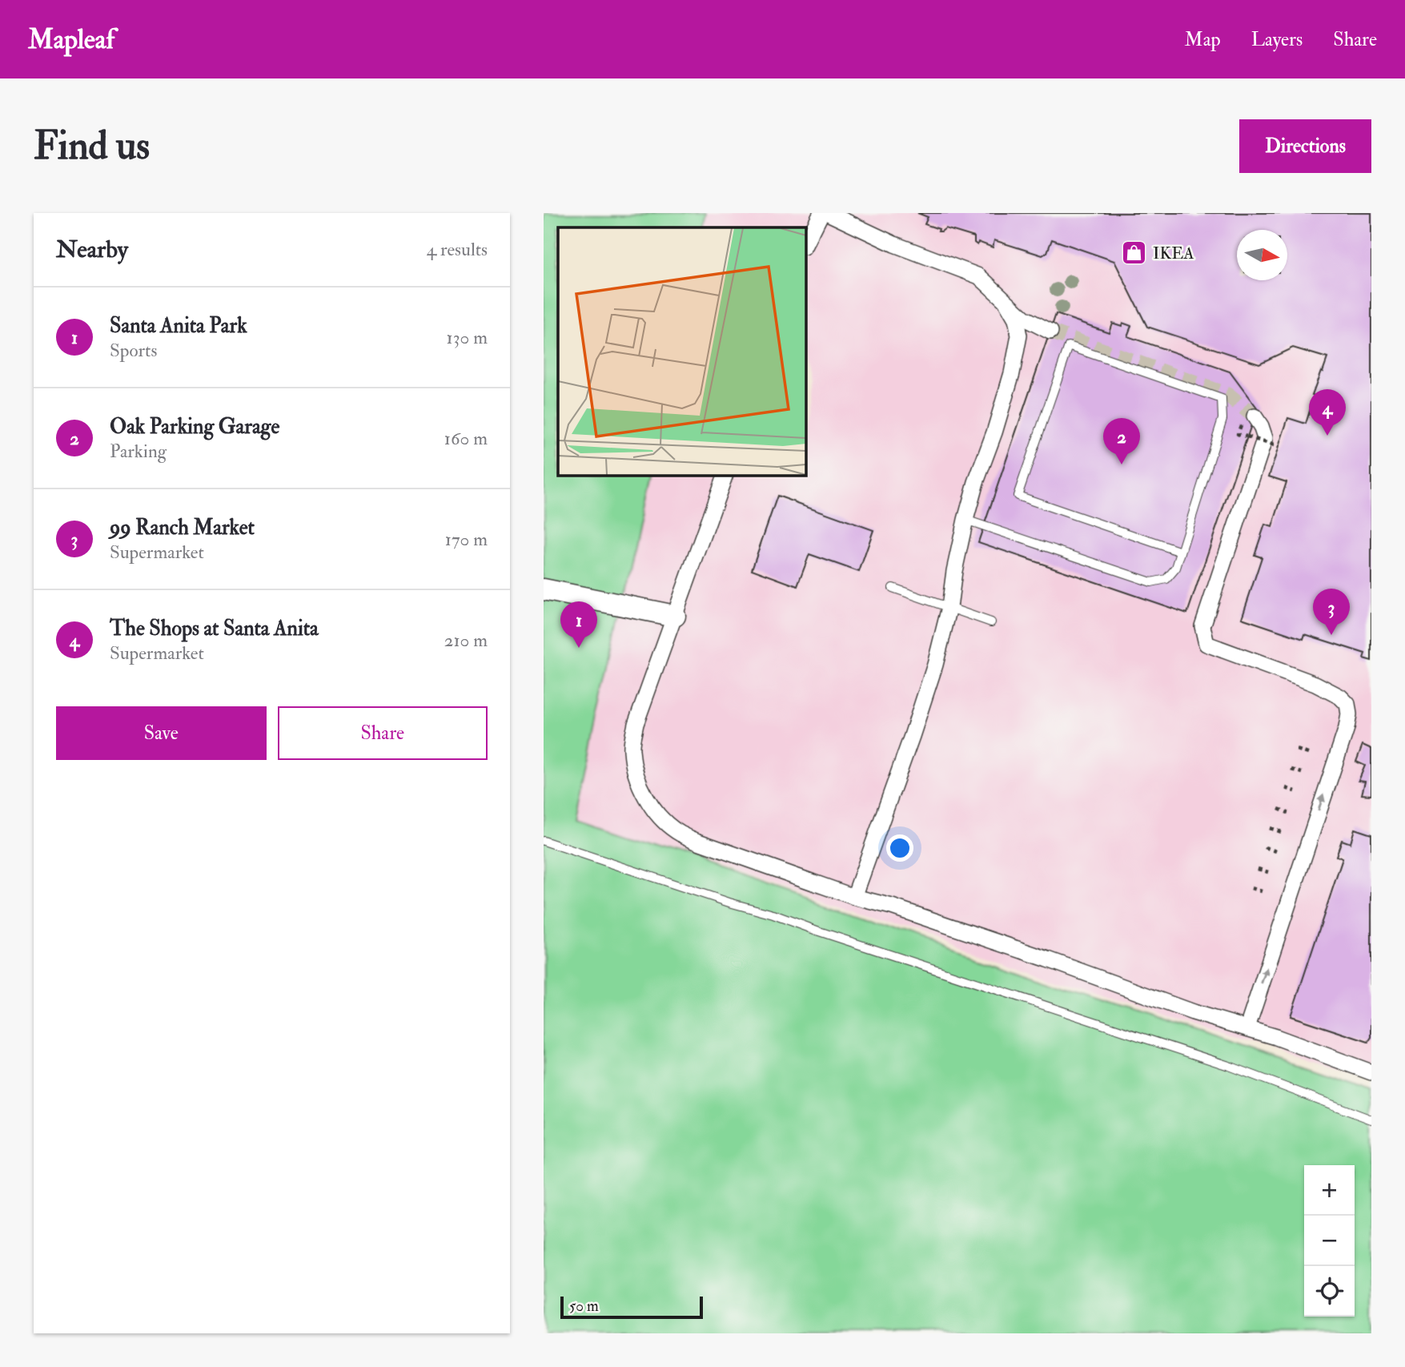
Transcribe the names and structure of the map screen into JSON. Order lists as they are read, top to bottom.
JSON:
{
  "places": {
    "shop": ["IKEA"]
  },
  "scale_bar": "50 m",
  "north": "right",
  "page": {
    "header": "Mapleaf",
    "nav": ["Map", "Layers", "Share"],
    "buttons": [
      "Directions",
      ["Save", "Share"]
    ],
    "title": "Find us",
    "heading": ["Nearby", "4 results"],
    "list": [
      {
        "mark": "1",
        "name": "Santa Anita Park",
        "note": "Sports",
        "value": "130 m"
      },
      {
        "mark": "2",
        "name": "Oak Parking Garage",
        "note": "Parking",
        "value": "160 m"
      },
      {
        "mark": "3",
        "name": "99 Ranch Market",
        "note": "Supermarket",
        "value": "170 m"
      },
      {
        "mark": "4",
        "name": "The Shops at Santa Anita",
        "note": "Supermarket",
        "value": "210 m"
      }
    ],
    "pins": [
      "4",
      "2",
      "3",
      "1"
    ],
    "map_buttons": ["+", "−"],
    "scale": "50 m"
  }
}
